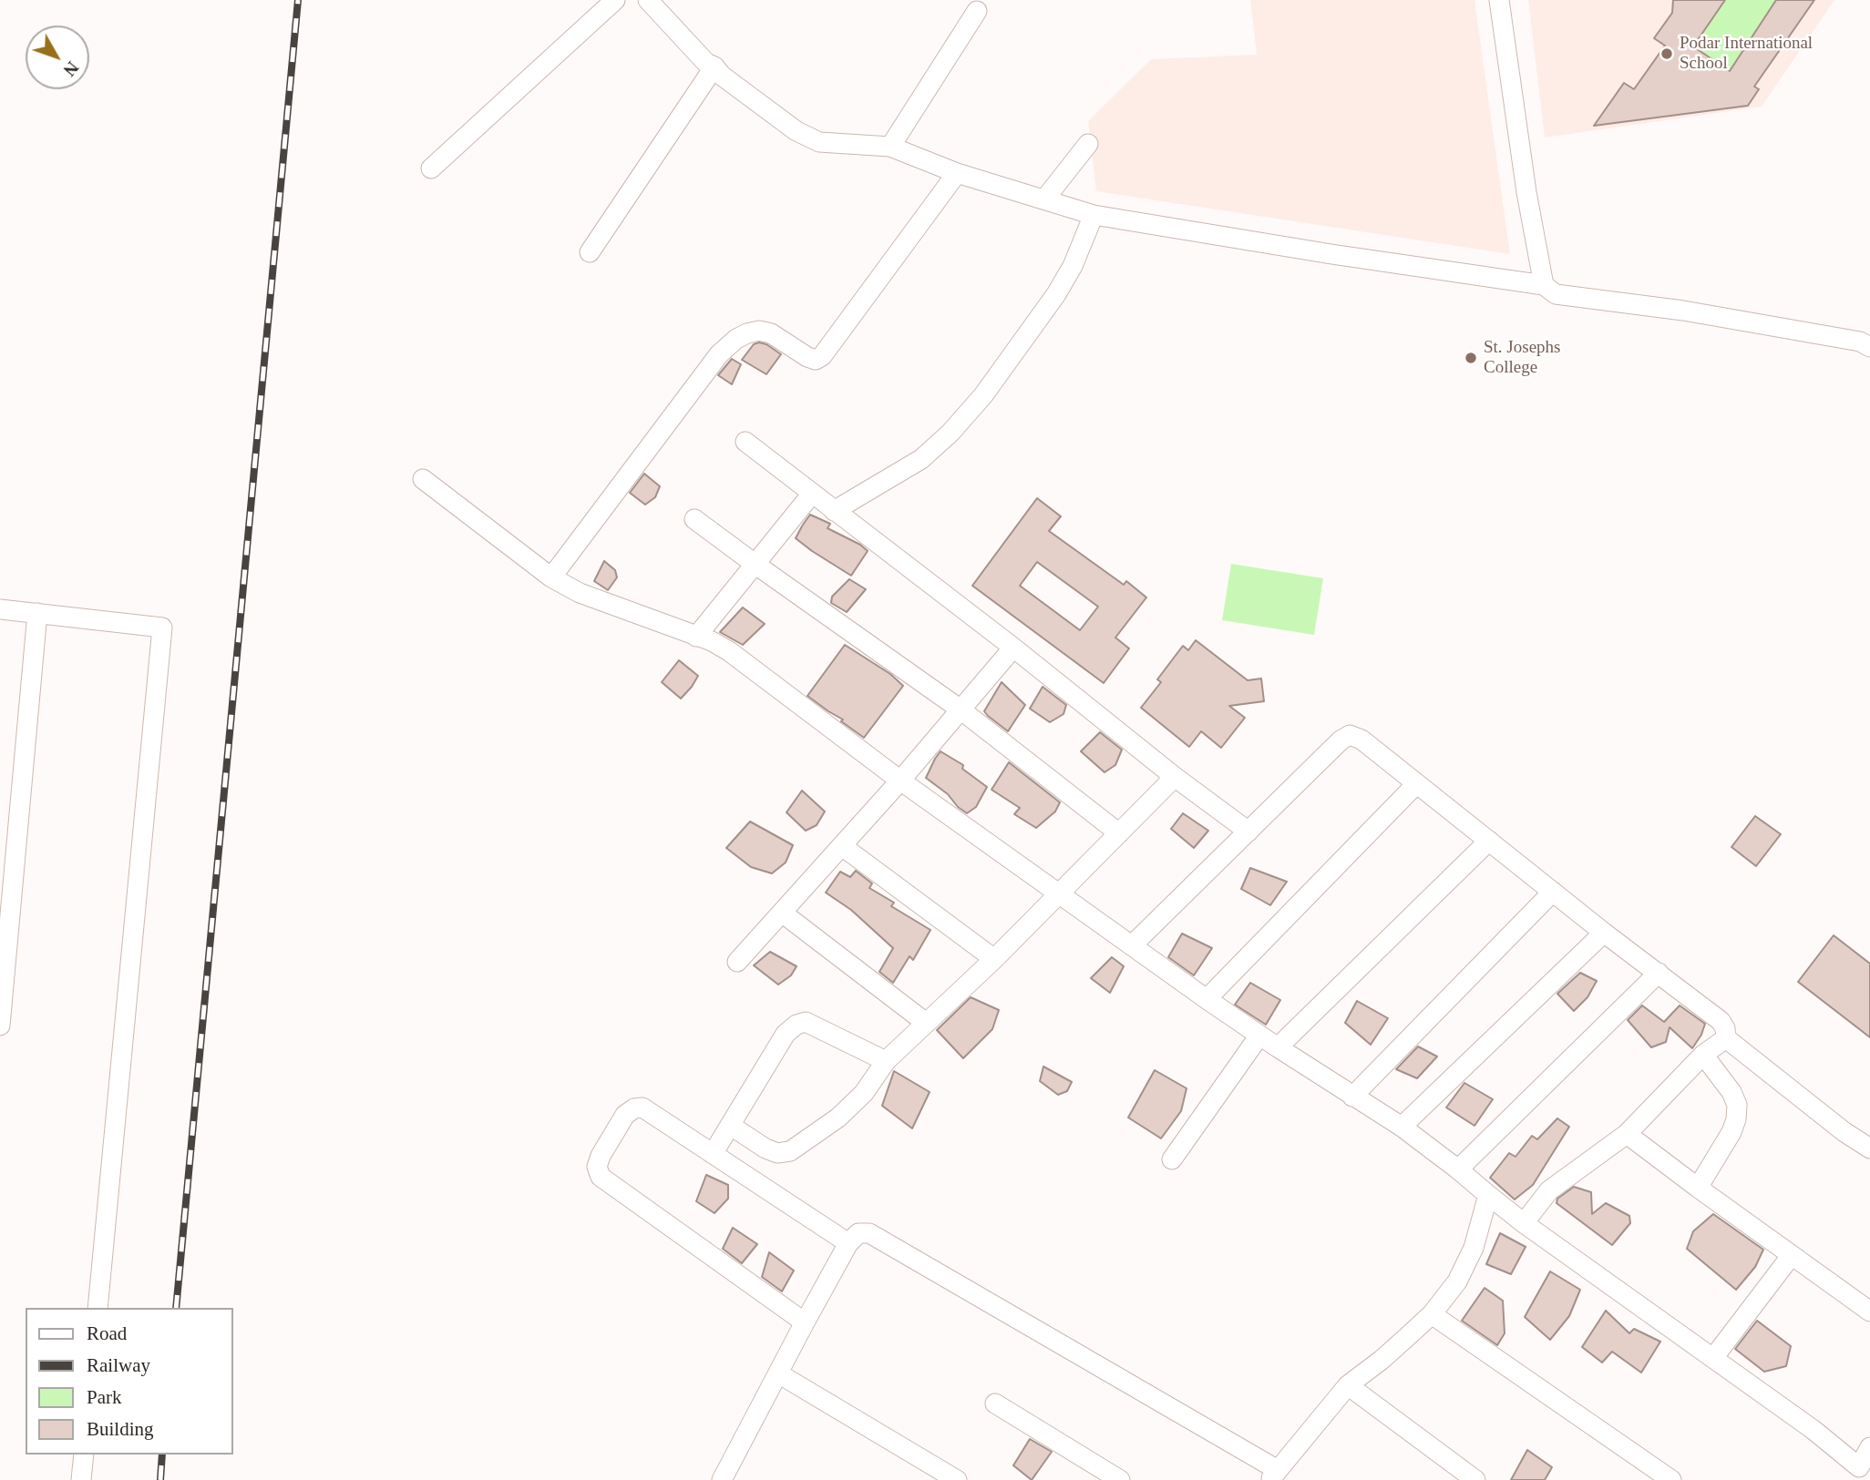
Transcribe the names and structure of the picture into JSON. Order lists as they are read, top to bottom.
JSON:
{
  "places": ["Podar International School", "St. Josephs College"],
  "legend": [
    "Road",
    "Railway",
    "Park",
    "Building"
  ],
  "north": "bottom right"
}
